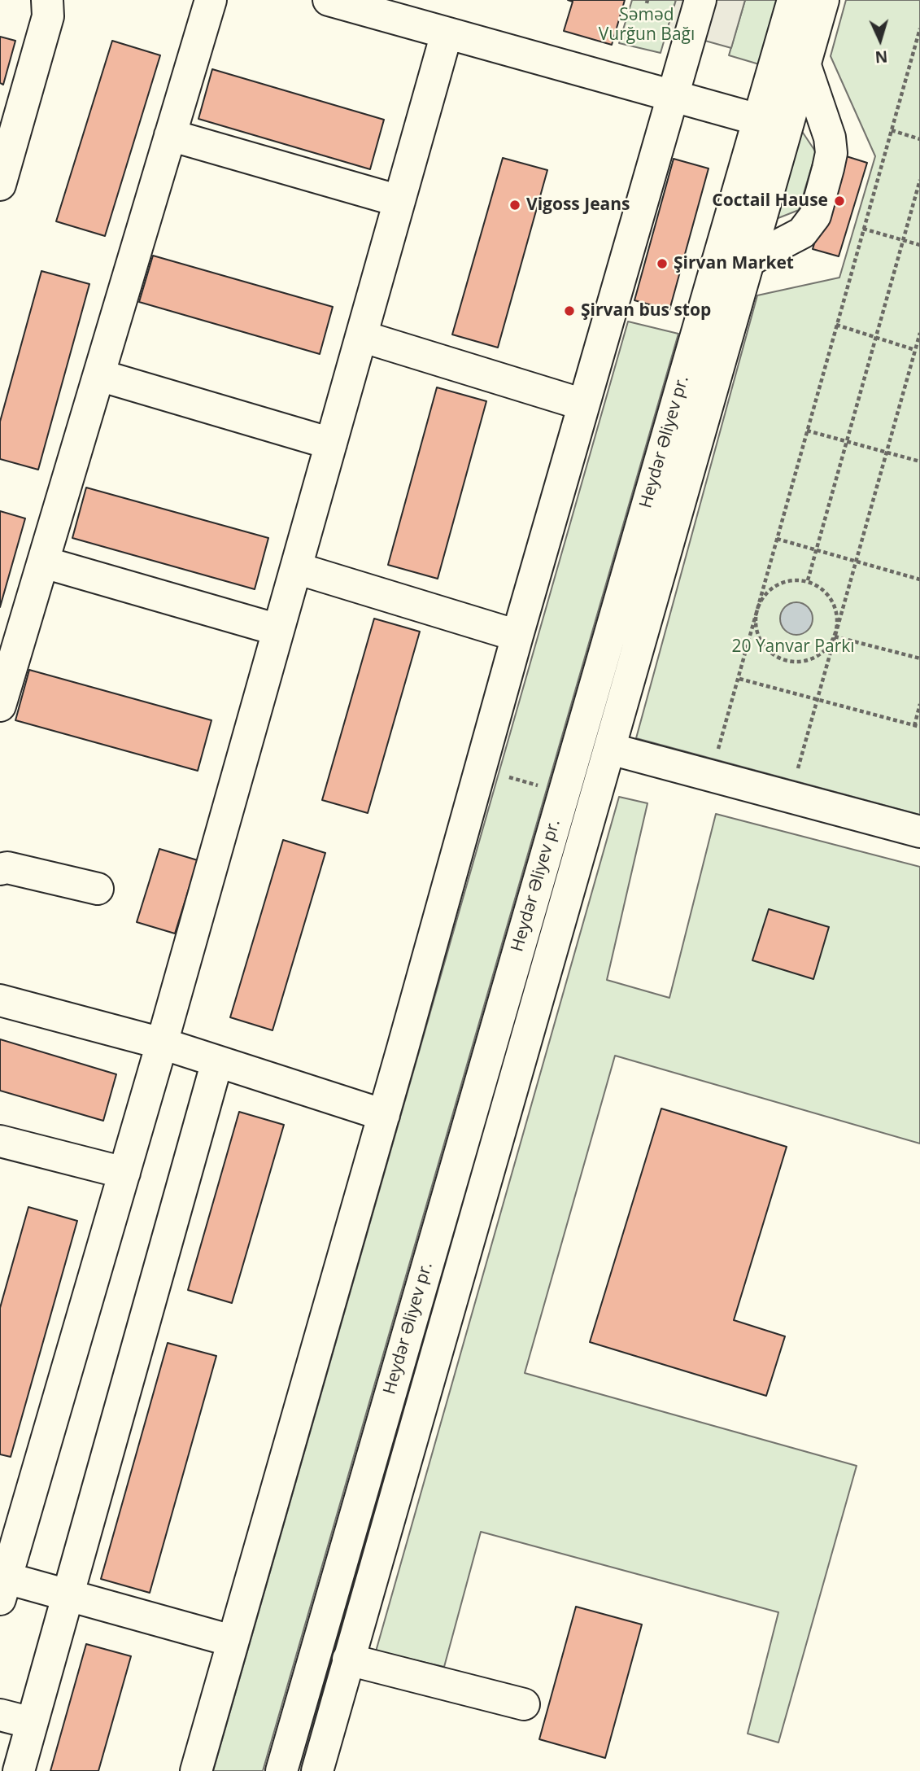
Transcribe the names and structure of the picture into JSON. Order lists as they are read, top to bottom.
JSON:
{
  "streets": {
    "main road": ["Heydər Əliyev pr."]
  },
  "parks": ["Səməd Vurğun Bağı", "20 Yanvar Parkı"],
  "places": [
    "Coctail Hause",
    "Vigoss Jeans",
    "Şirvan Market",
    "Şirvan bus stop"
  ],
  "north": "bottom"
}
